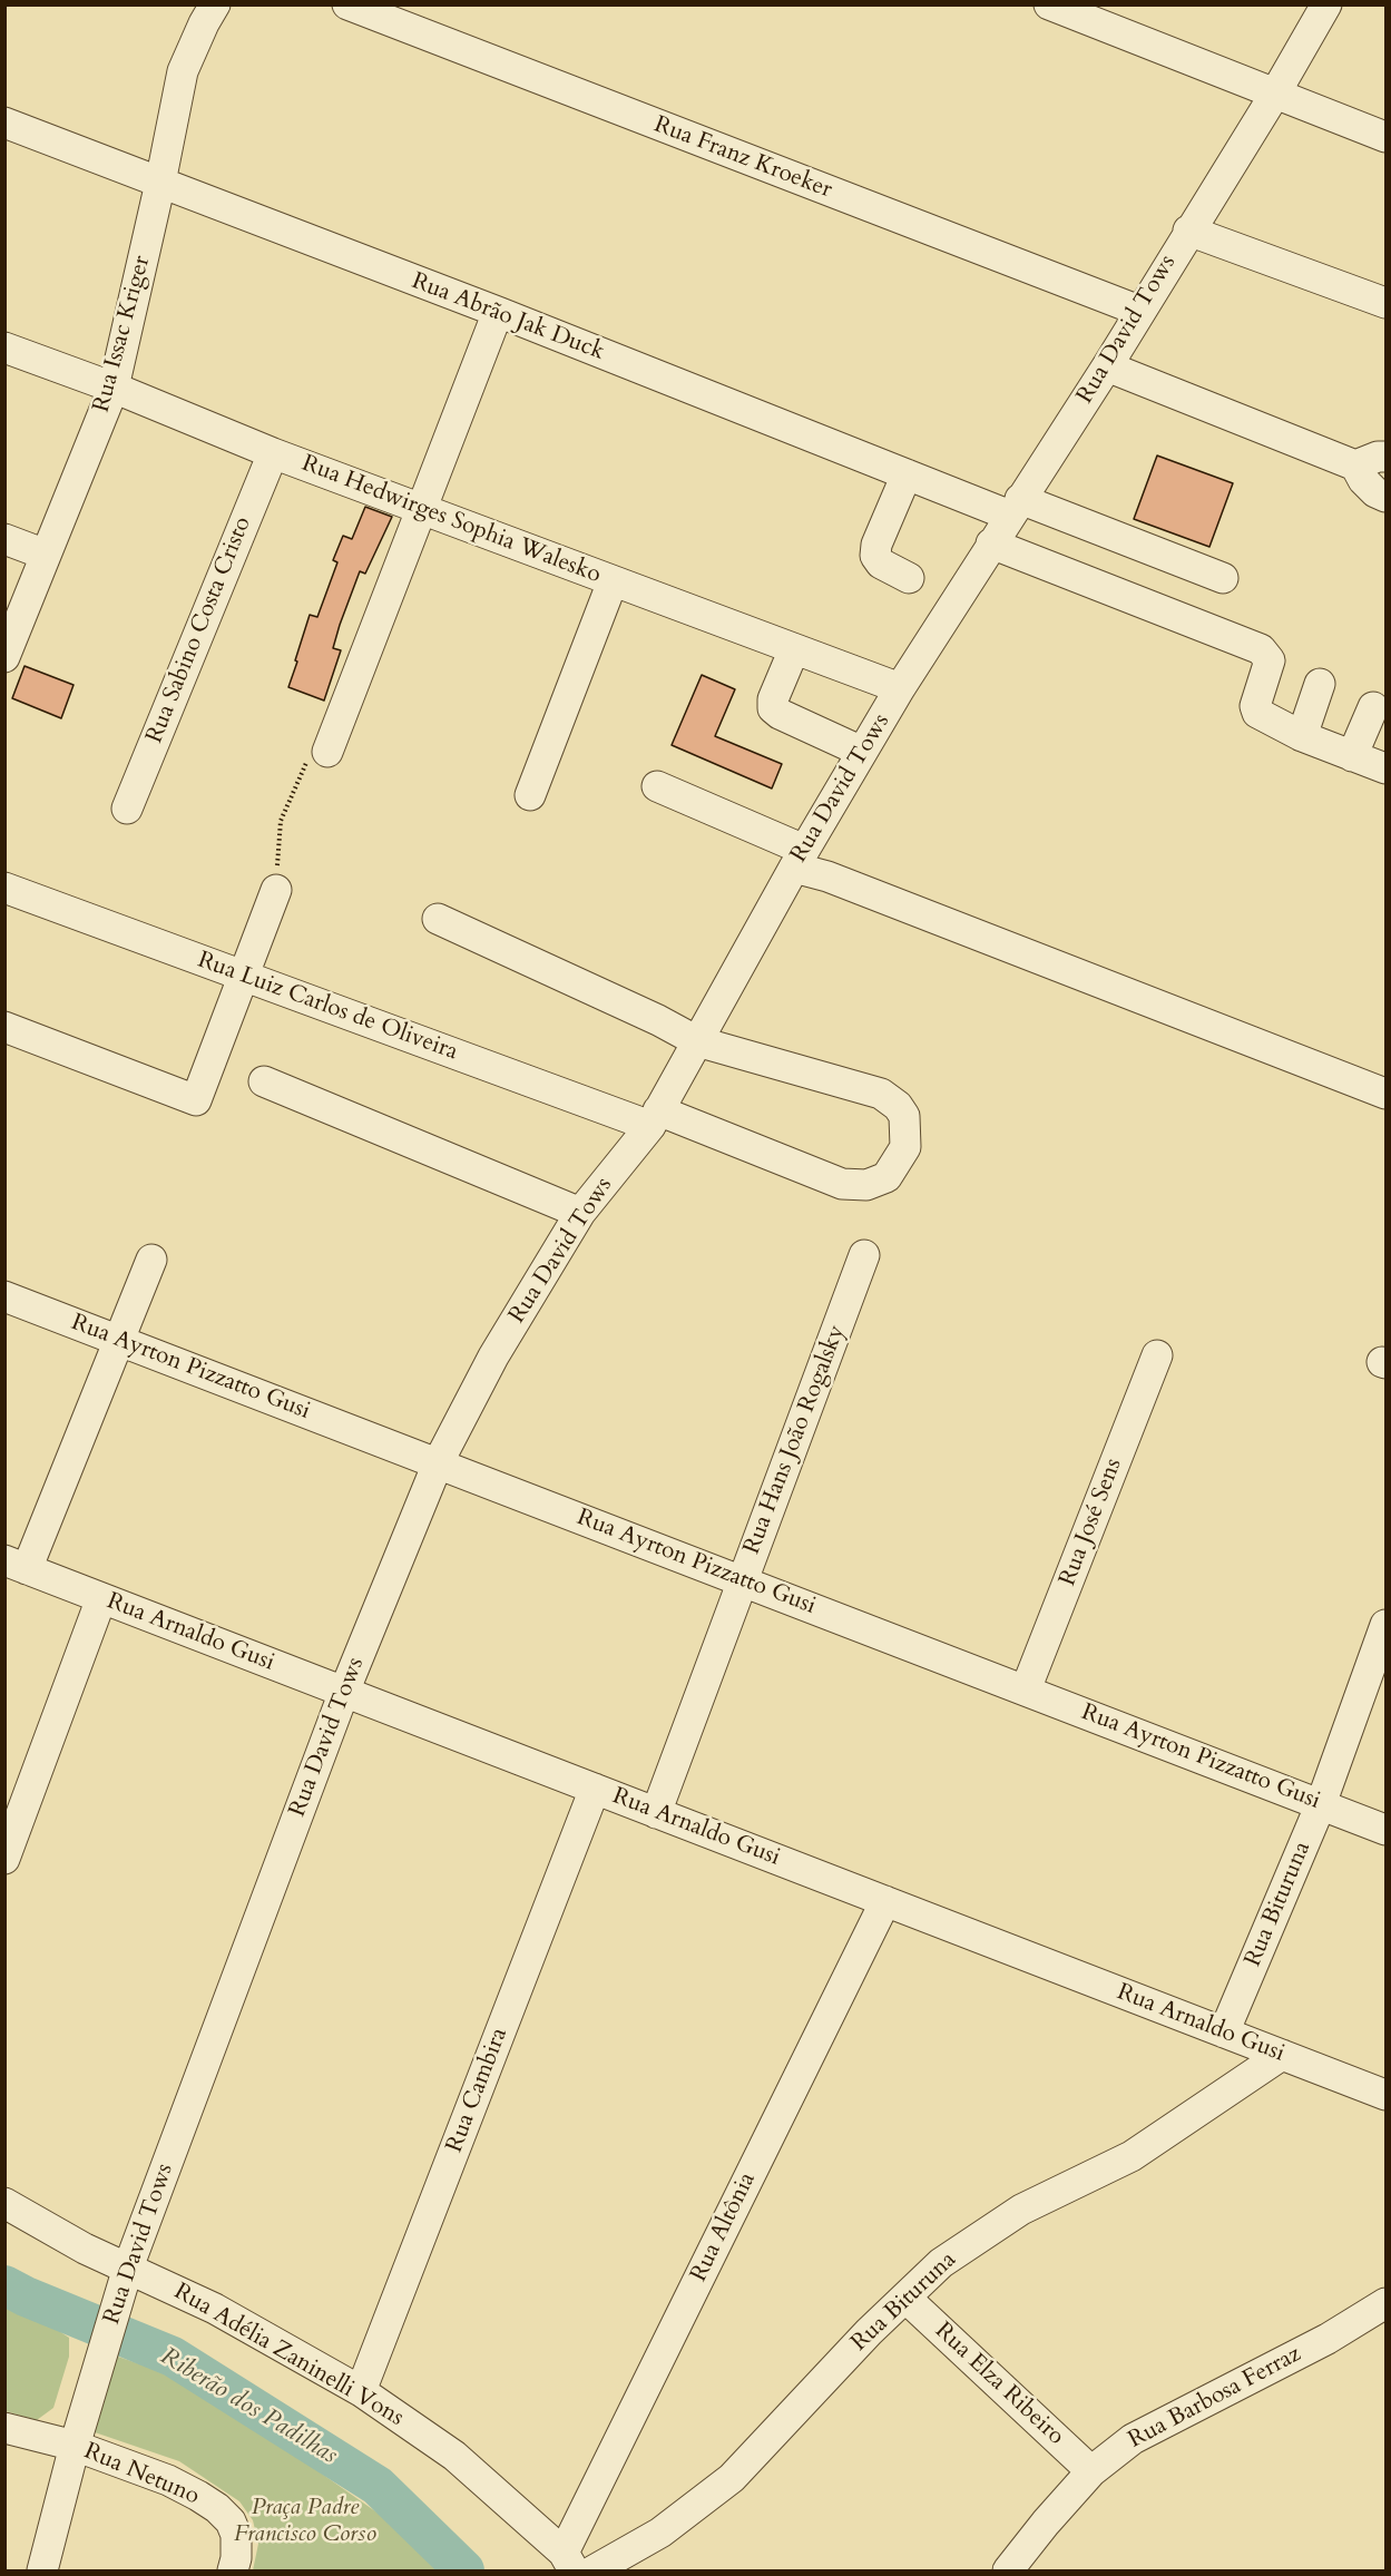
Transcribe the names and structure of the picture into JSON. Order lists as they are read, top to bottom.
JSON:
{
  "streets": {
    "street": [
      "Rua Franz Kroeker",
      "Rua Abrão Jak Duck",
      "Rua David Tows",
      "Rua Issac Kriger",
      "Rua Hedwirges Sophia Walesko",
      "Rua Sabino Costa Cristo",
      "Rua Luiz Carlos de Oliveira",
      "Rua Ayrton Pizzatto Gusi",
      "Rua Hans João Rogalsky",
      "Rua José Sens",
      "Rua Arnaldo Gusi",
      "Rua Bituruna",
      "Rua Cambira",
      "Rua Altônia",
      "Rua Adélia Zaninelli Vons",
      "Rua Elza Ribeiro",
      "Rua Barbosa Ferraz",
      "Rua Netuno"
    ]
  },
  "crossings": [
    ["Rua Franz Kroeker", "Rua David Tows"],
    ["Rua Abrão Jak Duck", "Rua David Tows"],
    ["Rua Abrão Jak Duck", "Rua Issac Kriger"],
    ["Rua David Tows", "Rua Hedwirges Sophia Walesko"],
    ["Rua David Tows", "Rua Luiz Carlos de Oliveira"],
    ["Rua David Tows", "Rua Ayrton Pizzatto Gusi"],
    ["Rua David Tows", "Rua Arnaldo Gusi"],
    ["Rua David Tows", "Rua Adélia Zaninelli Vons"],
    ["Rua David Tows", "Rua Netuno"],
    ["Rua Issac Kriger", "Rua Hedwirges Sophia Walesko"],
    ["Rua Hedwirges Sophia Walesko", "Rua Sabino Costa Cristo"],
    ["Rua Ayrton Pizzatto Gusi", "Rua Hans João Rogalsky"],
    ["Rua Ayrton Pizzatto Gusi", "Rua José Sens"],
    ["Rua Ayrton Pizzatto Gusi", "Rua Bituruna"],
    ["Rua Hans João Rogalsky", "Rua Arnaldo Gusi"],
    ["Rua Arnaldo Gusi", "Rua Bituruna"],
    ["Rua Arnaldo Gusi", "Rua Cambira"],
    ["Rua Arnaldo Gusi", "Rua Altônia"],
    ["Rua Bituruna", "Rua Elza Ribeiro"],
    ["Rua Cambira", "Rua Adélia Zaninelli Vons"],
    ["Rua Altônia", "Rua Adélia Zaninelli Vons"],
    ["Rua Elza Ribeiro", "Rua Barbosa Ferraz"]
  ],
  "water": ["Riberão dos Padilhas"],
  "parks": ["Praça Padre Francisco Corso"]
}
